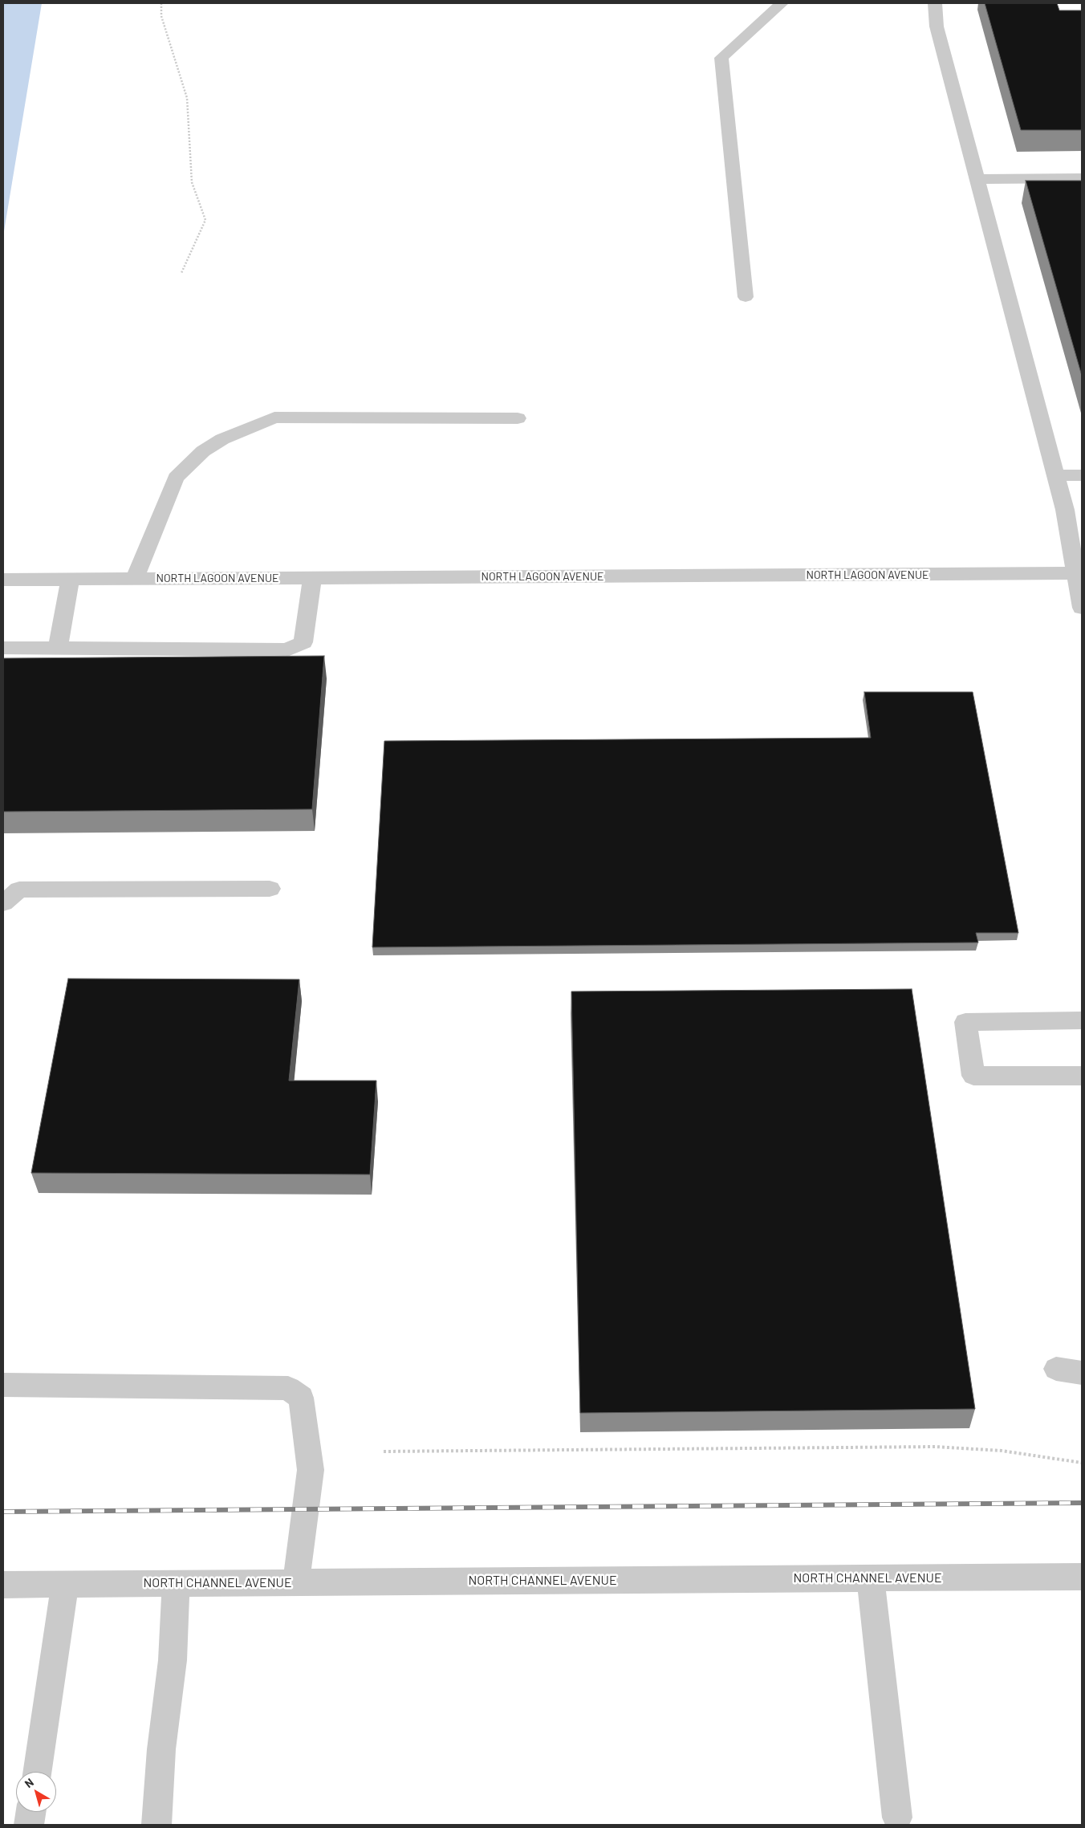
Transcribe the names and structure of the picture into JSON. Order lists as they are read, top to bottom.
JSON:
{
  "streets": {
    "street": ["NORTH LAGOON AVENUE", "NORTH CHANNEL AVENUE"]
  },
  "north": "top left"
}
